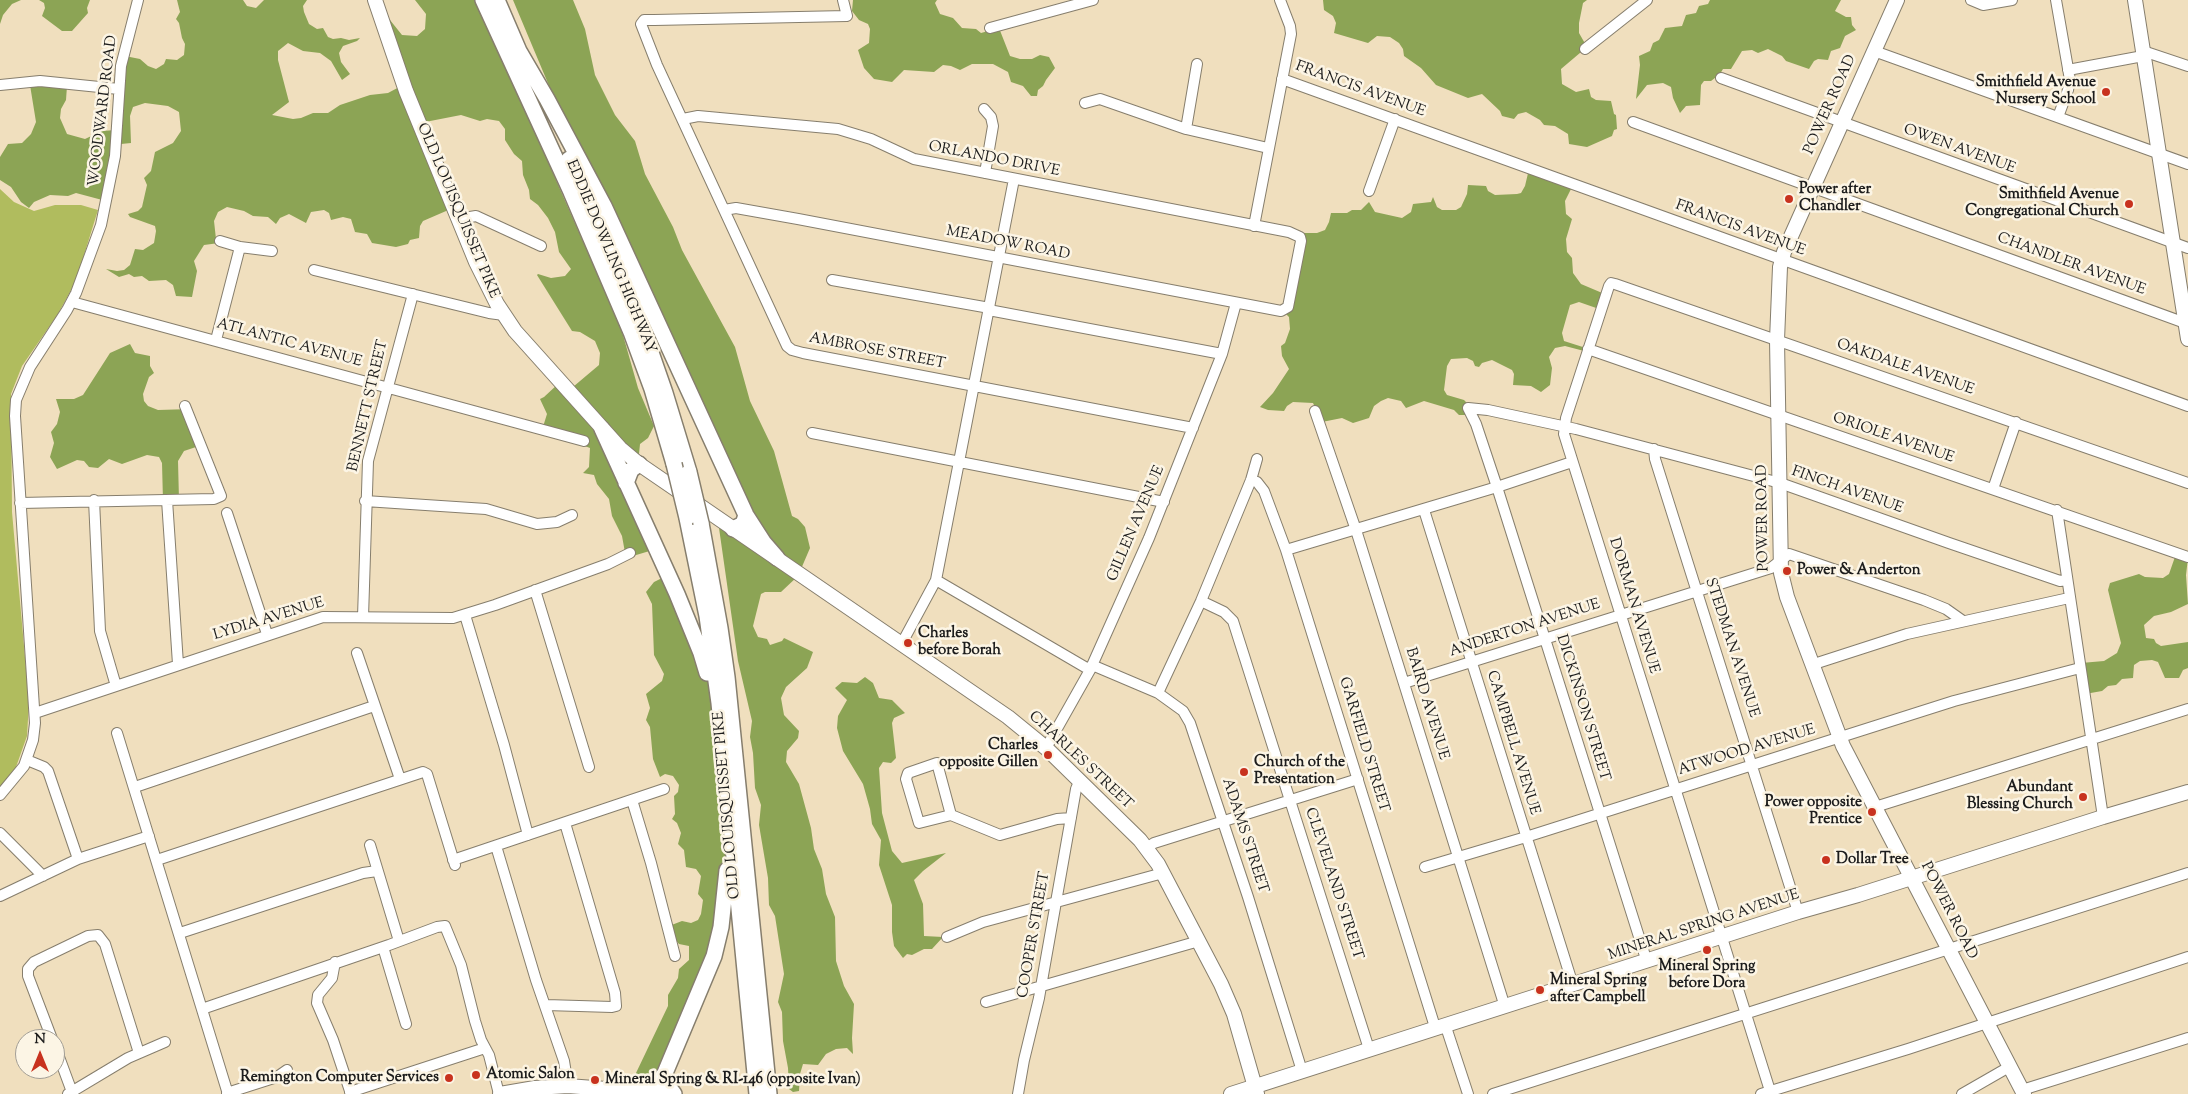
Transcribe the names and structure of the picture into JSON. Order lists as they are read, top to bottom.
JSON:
{
  "streets": {
    "highway": ["OLD LOUISQUISSET PIKE", "EDDIE DOWLING HIGHWAY"],
    "main road": ["POWER ROAD", "CHARLES STREET", "MINERAL SPRING AVENUE"],
    "street": [
      "FRANCIS AVENUE",
      "WOODWARD ROAD",
      "OWEN AVENUE",
      "ORLANDO DRIVE",
      "MEADOW ROAD",
      "CHANDLER AVENUE",
      "ATLANTIC AVENUE",
      "AMBROSE STREET",
      "OAKDALE AVENUE",
      "BENNETT STREET",
      "ORIOLE AVENUE",
      "FINCH AVENUE",
      "GILLEN AVENUE",
      "DORMAN AVENUE",
      "LYDIA AVENUE",
      "ANDERTON AVENUE",
      "STEDMAN AVENUE",
      "BAIRD AVENUE",
      "DICKINSON STREET",
      "CAMPBELL AVENUE",
      "GARFIELD STREET",
      "ATWOOD AVENUE",
      "ADAMS STREET",
      "CLEVELAND STREET",
      "COOPER STREET"
    ]
  },
  "crossings": [
    ["FRANCIS AVENUE", "POWER ROAD"],
    ["POWER ROAD", "OWEN AVENUE"],
    ["POWER ROAD", "CHANDLER AVENUE"],
    ["POWER ROAD", "OAKDALE AVENUE"],
    ["POWER ROAD", "ORIOLE AVENUE"],
    ["POWER ROAD", "FINCH AVENUE"],
    ["POWER ROAD", "ANDERTON AVENUE"],
    ["POWER ROAD", "ATWOOD AVENUE"],
    ["POWER ROAD", "MINERAL SPRING AVENUE"],
    ["WOODWARD ROAD", "ATLANTIC AVENUE"],
    ["WOODWARD ROAD", "LYDIA AVENUE"],
    ["ORLANDO DRIVE", "MEADOW ROAD"],
    ["ORLANDO DRIVE", "AMBROSE STREET"],
    ["OLD LOUISQUISSET PIKE", "EDDIE DOWLING HIGHWAY"],
    ["OLD LOUISQUISSET PIKE", "CHARLES STREET"],
    ["MEADOW ROAD", "AMBROSE STREET"],
    ["MEADOW ROAD", "GILLEN AVENUE"],
    ["ATLANTIC AVENUE", "BENNETT STREET"],
    ["AMBROSE STREET", "GILLEN AVENUE"],
    ["OAKDALE AVENUE", "DORMAN AVENUE"],
    ["BENNETT STREET", "LYDIA AVENUE"],
    ["ORIOLE AVENUE", "DORMAN AVENUE"],
    ["FINCH AVENUE", "DORMAN AVENUE"],
    ["FINCH AVENUE", "STEDMAN AVENUE"],
    ["FINCH AVENUE", "DICKINSON STREET"],
    ["GILLEN AVENUE", "CHARLES STREET"],
    ["GILLEN AVENUE", "ADAMS STREET"],
    ["DORMAN AVENUE", "ANDERTON AVENUE"],
    ["DORMAN AVENUE", "ATWOOD AVENUE"],
    ["DORMAN AVENUE", "MINERAL SPRING AVENUE"],
    ["ANDERTON AVENUE", "STEDMAN AVENUE"],
    ["ANDERTON AVENUE", "BAIRD AVENUE"],
    ["ANDERTON AVENUE", "DICKINSON STREET"],
    ["ANDERTON AVENUE", "CAMPBELL AVENUE"],
    ["STEDMAN AVENUE", "ATWOOD AVENUE"],
    ["STEDMAN AVENUE", "MINERAL SPRING AVENUE"],
    ["BAIRD AVENUE", "ATWOOD AVENUE"],
    ["BAIRD AVENUE", "MINERAL SPRING AVENUE"],
    ["DICKINSON STREET", "ATWOOD AVENUE"],
    ["DICKINSON STREET", "MINERAL SPRING AVENUE"],
    ["CAMPBELL AVENUE", "ATWOOD AVENUE"],
    ["CAMPBELL AVENUE", "MINERAL SPRING AVENUE"],
    ["GARFIELD STREET", "MINERAL SPRING AVENUE"],
    ["CHARLES STREET", "MINERAL SPRING AVENUE"],
    ["CHARLES STREET", "COOPER STREET"],
    ["ADAMS STREET", "MINERAL SPRING AVENUE"],
    ["CLEVELAND STREET", "MINERAL SPRING AVENUE"]
  ],
  "places": [
    "Smithfield Avenue Nursery School",
    "Power after Chandler",
    "Smithfield Avenue Congregational Church",
    "Power & Anderton",
    "Charles before Borah",
    "Charles opposite Gillen",
    "Church of the Presentation",
    "Abundant Blessing Church",
    "Power opposite Prentice",
    "Dollar Tree",
    "Mineral Spring before Dora",
    "Mineral Spring after Campbell",
    "Atomic Salon",
    "Remington Computer Services",
    "Mineral Spring & RI-146 (opposite Ivan)"
  ],
  "north": "top"
}
